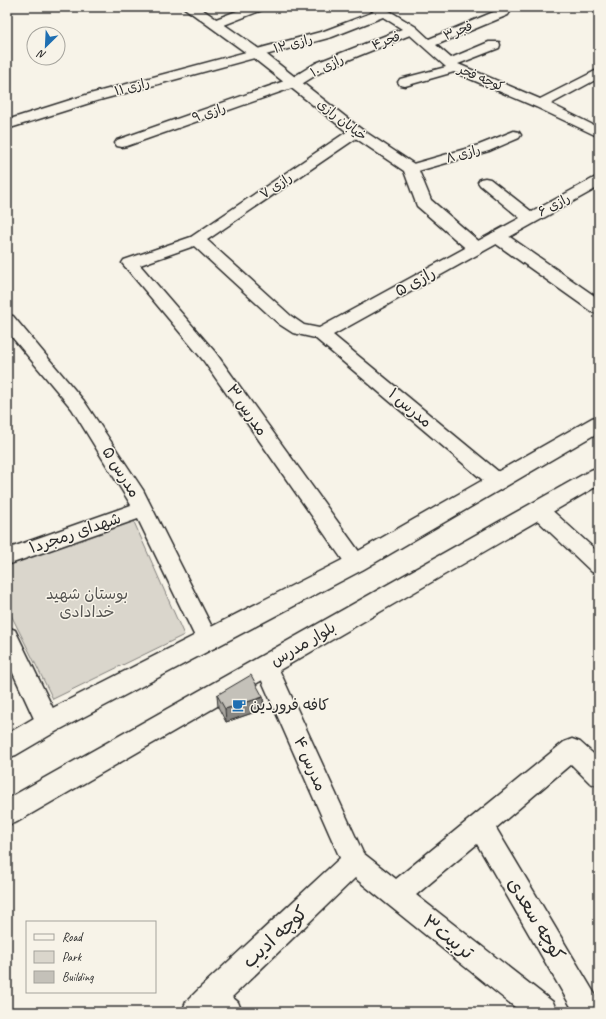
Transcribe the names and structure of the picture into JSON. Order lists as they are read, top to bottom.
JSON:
{
  "streets": {
    "street": [
      "فجر۳",
      "فجر۴",
      "رازی ۱۲",
      "رازی ۱۰",
      "کوچه فجر",
      "رازی ۱۱",
      "رازی ۹",
      "خیابان رازی",
      "رازی ۸",
      "رازی ۷",
      "رازی ۶",
      "رازی ۵",
      "مدرس ۱",
      "مدرس ۳",
      "مدرس ۵",
      "شهدای رمجرد۱",
      "بلوار مدرس",
      "مدرس ۴",
      "کوچه سعدی",
      "کوچه ادیب",
      "تربیت۳"
    ]
  },
  "crossings": [
    ["فجر۳", "کوچه فجر"],
    ["فجر۴", "رازی ۱۰"],
    ["فجر۴", "کوچه فجر"],
    ["رازی ۱۲", "کوچه فجر"],
    ["رازی ۱۲", "رازی ۱۱"],
    ["رازی ۱۲", "خیابان رازی"],
    ["رازی ۱۰", "رازی ۹"],
    ["رازی ۱۰", "خیابان رازی"],
    ["رازی ۱۱", "خیابان رازی"],
    ["رازی ۹", "خیابان رازی"],
    ["خیابان رازی", "رازی ۸"],
    ["خیابان رازی", "رازی ۷"],
    ["رازی ۷", "مدرس ۳"],
    ["رازی ۶", "رازی ۵"],
    ["رازی ۵", "مدرس ۱"],
    ["مدرس ۵", "شهدای رمجرد۱"],
    ["بلوار مدرس", "مدرس ۴"],
    ["مدرس ۴", "کوچه ادیب"],
    ["مدرس ۴", "تربیت۳"],
    ["کوچه ادیب", "تربیت۳"]
  ],
  "parks": ["بوستان شهید خدادادی"],
  "places": {
    "cafe": ["کافه فروردین"]
  },
  "legend": ["Road", "Park", "Building"],
  "north": "bottom left"
}
